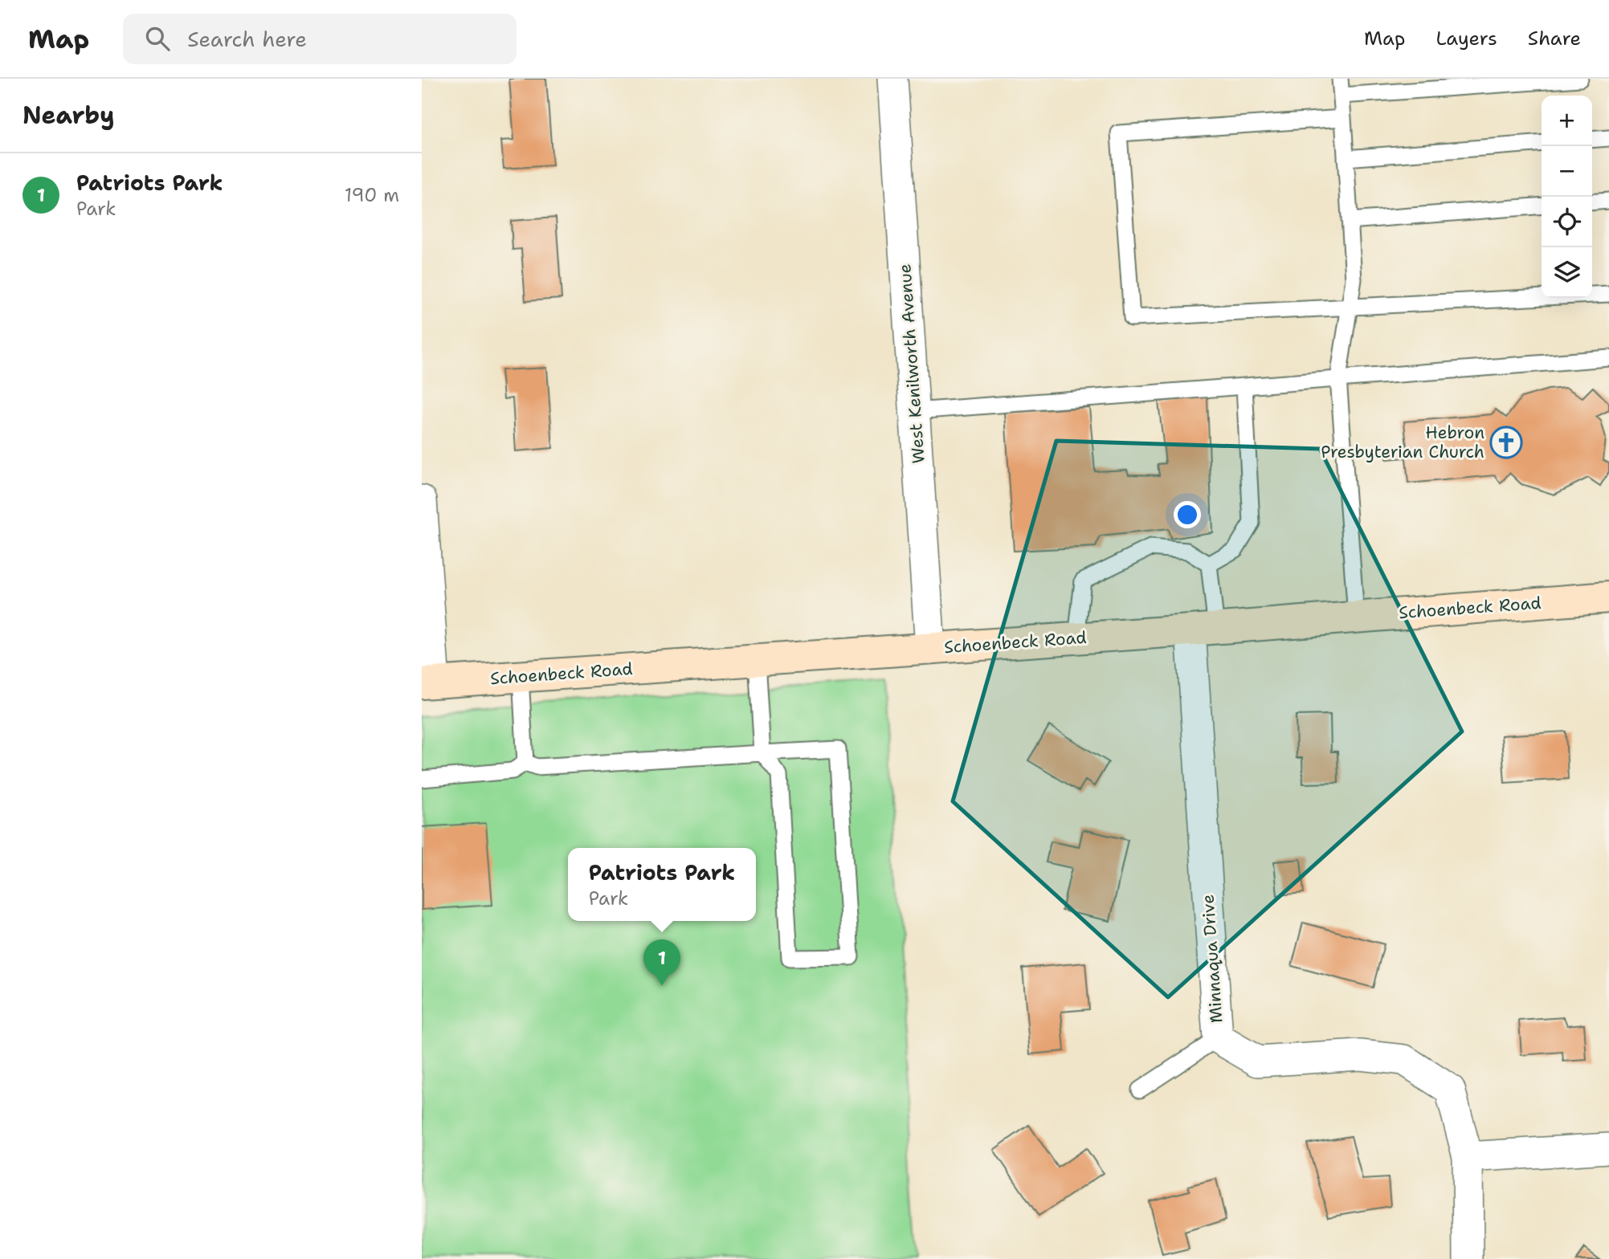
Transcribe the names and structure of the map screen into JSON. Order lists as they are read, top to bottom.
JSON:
{
  "streets": {
    "main road": ["Schoenbeck Road"],
    "street": ["West Kenilworth Avenue", "Minnaqua Drive"]
  },
  "crossings": [
    ["West Kenilworth Avenue", "Schoenbeck Road"],
    ["Schoenbeck Road", "Minnaqua Drive"]
  ],
  "places": {
    "church": ["Hebron Presbyterian Church"]
  },
  "page": {
    "header": "Map",
    "search": "Search here",
    "nav": ["Map", "Layers", "Share"],
    "heading": "Nearby",
    "map_buttons": ["+", "−"],
    "list": [
      {
        "mark": "1",
        "name": "Patriots Park",
        "note": "Park",
        "value": "190 m"
      }
    ],
    "popup": ["Patriots Park", "Park"],
    "pins": "1"
  }
}
